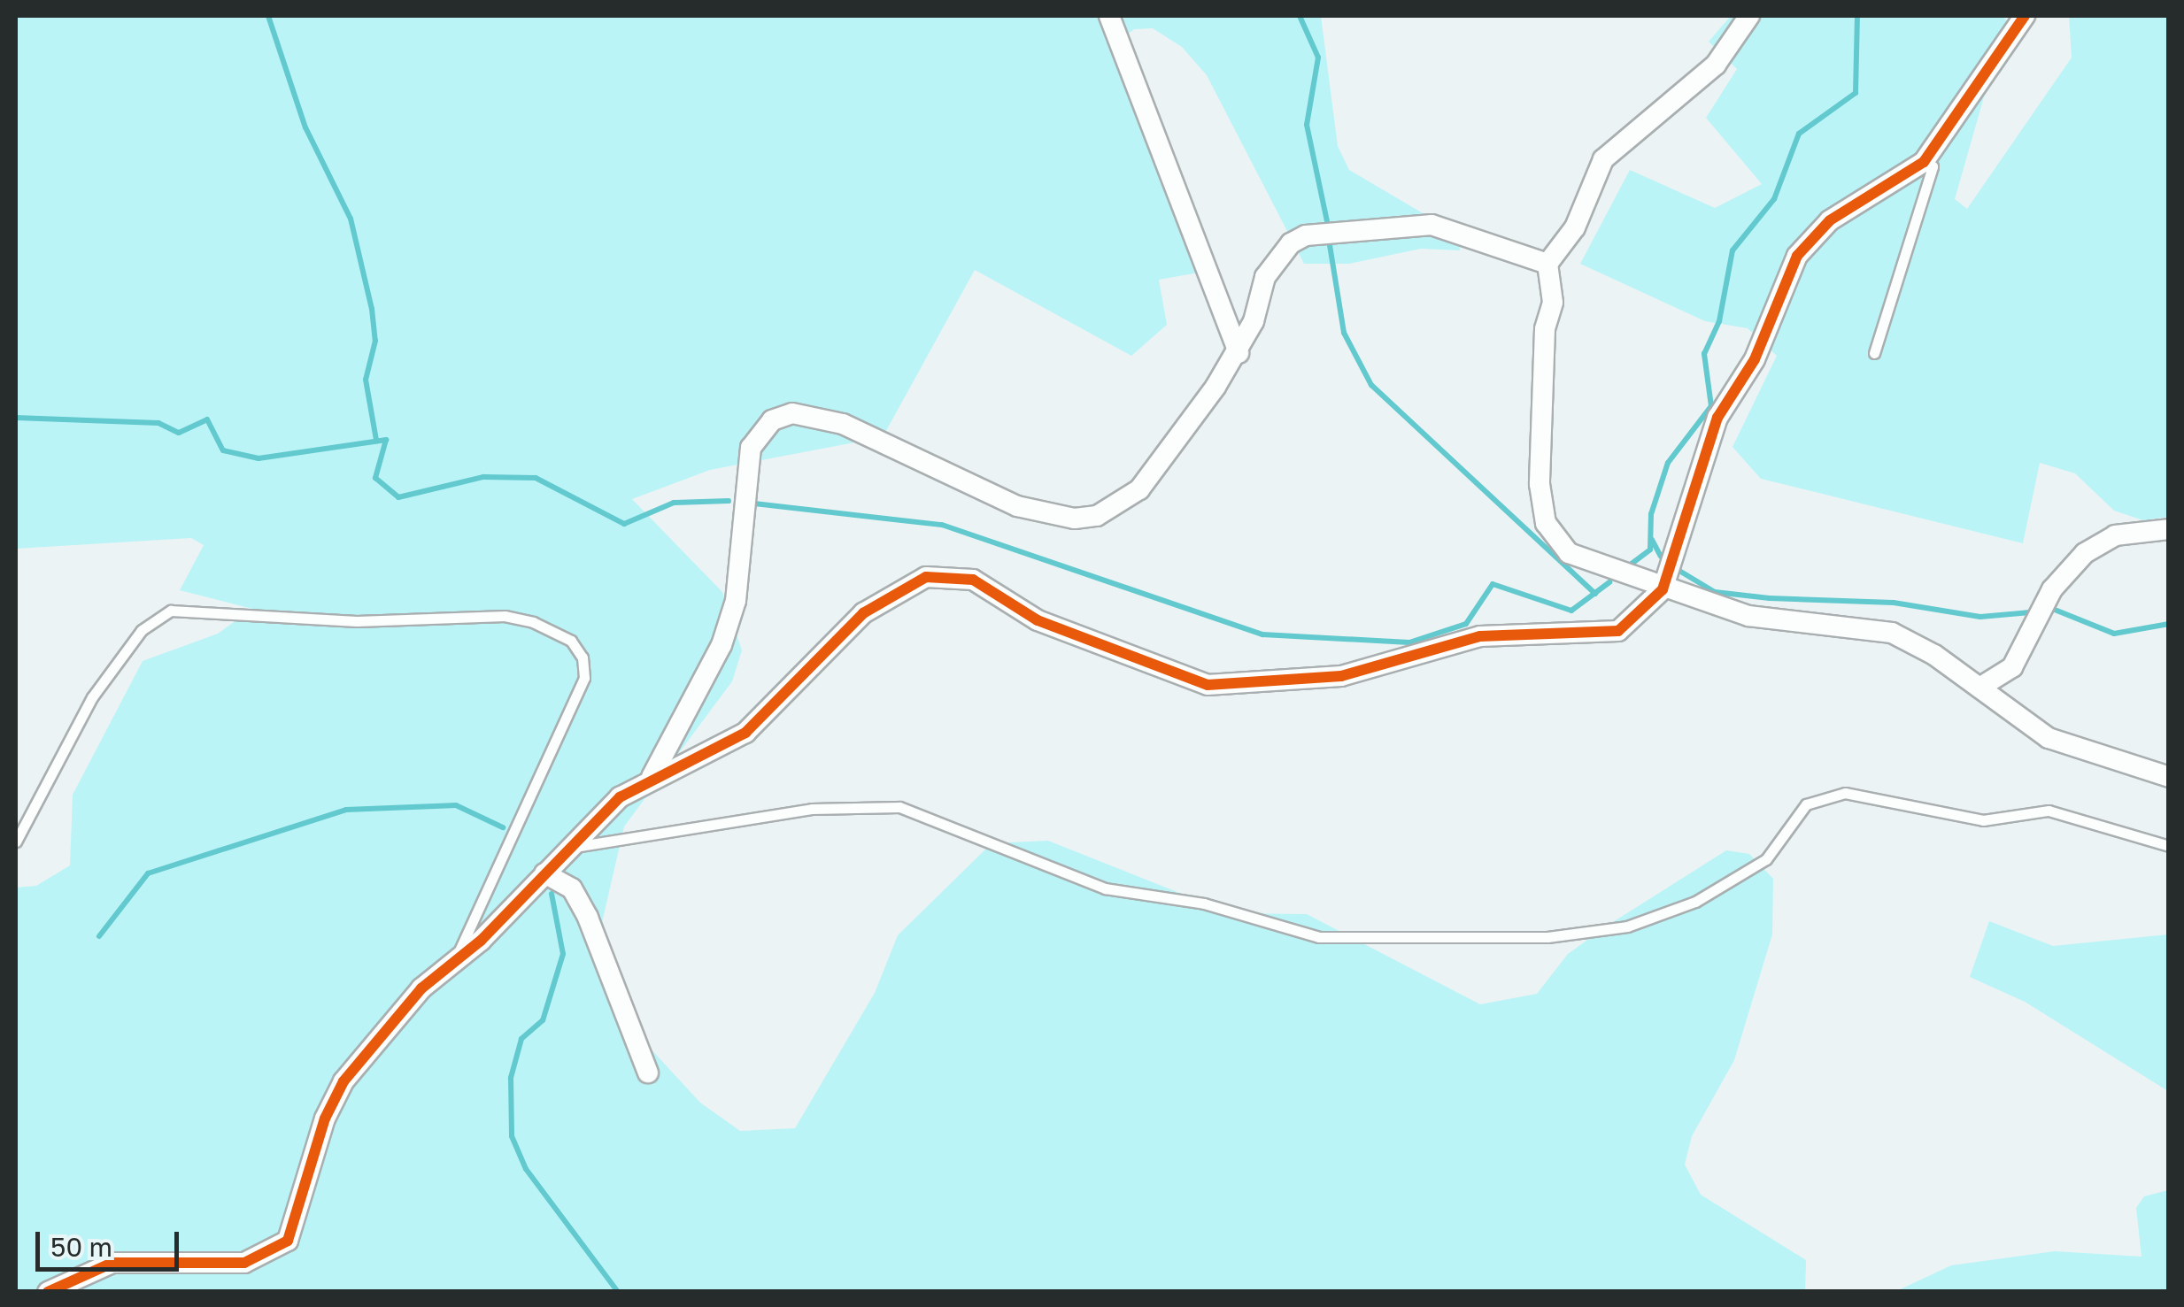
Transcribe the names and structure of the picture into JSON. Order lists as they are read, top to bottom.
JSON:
{
  "scale_bar": "50 m"
}
